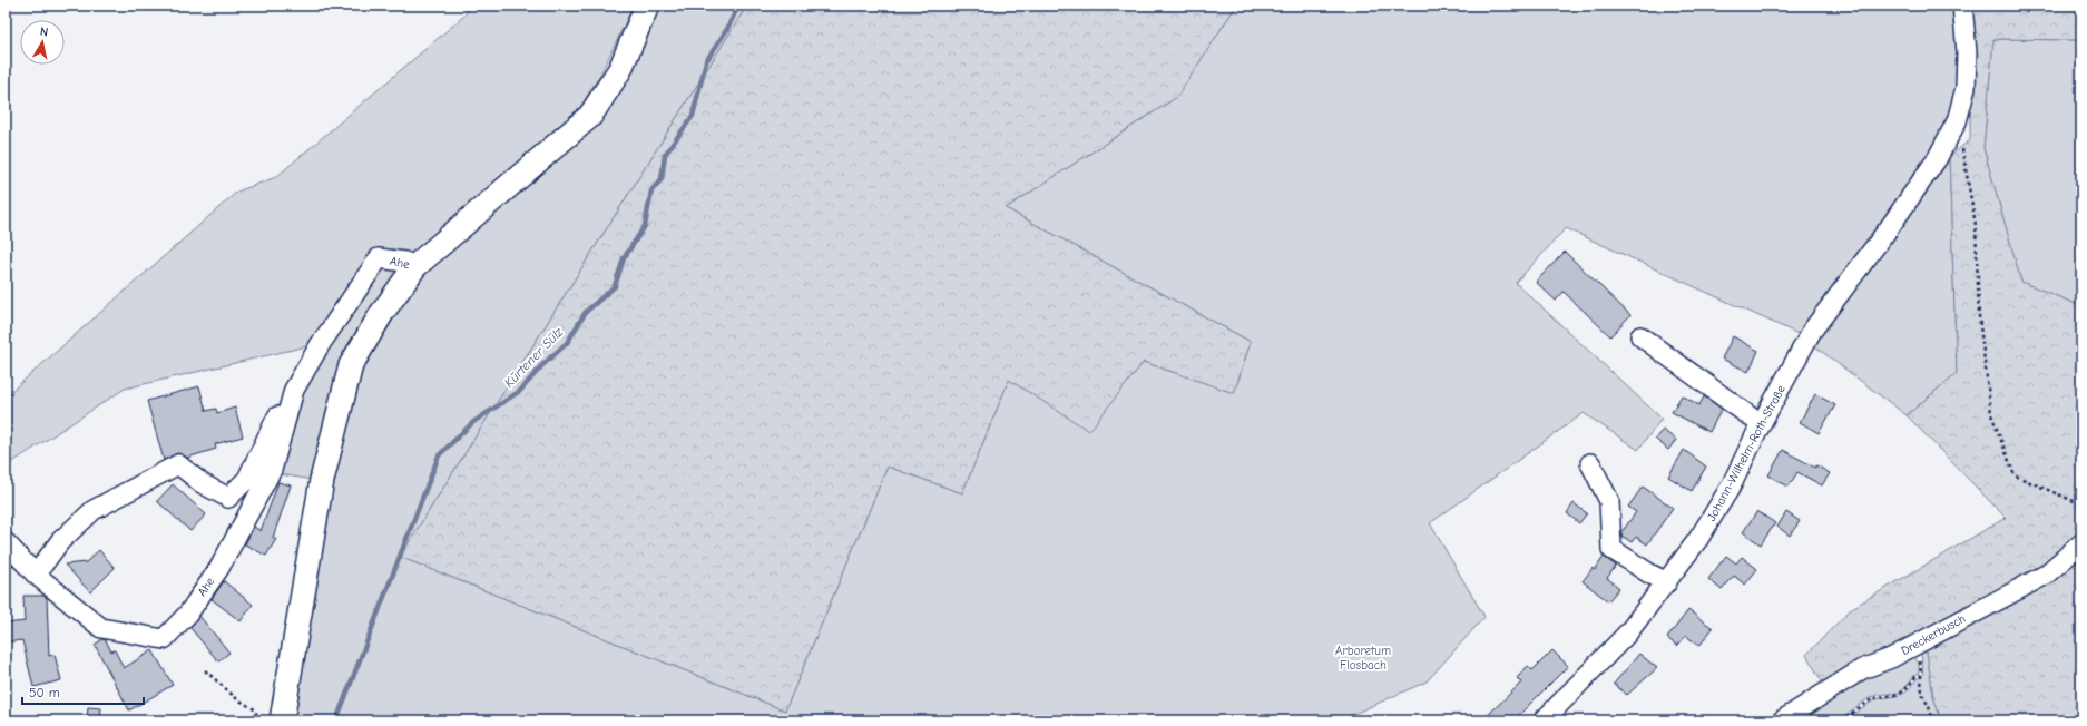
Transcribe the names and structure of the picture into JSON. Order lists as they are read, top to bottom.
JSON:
{
  "streets": {
    "street": ["Ahe", "Johann-Wilhelm-Roth-Straße", "Dreckerbusch"]
  },
  "water": ["Kürtener Sülz"],
  "parks": ["Arboretum Flosbach"],
  "scale_bar": "50 m",
  "north": "top"
}
